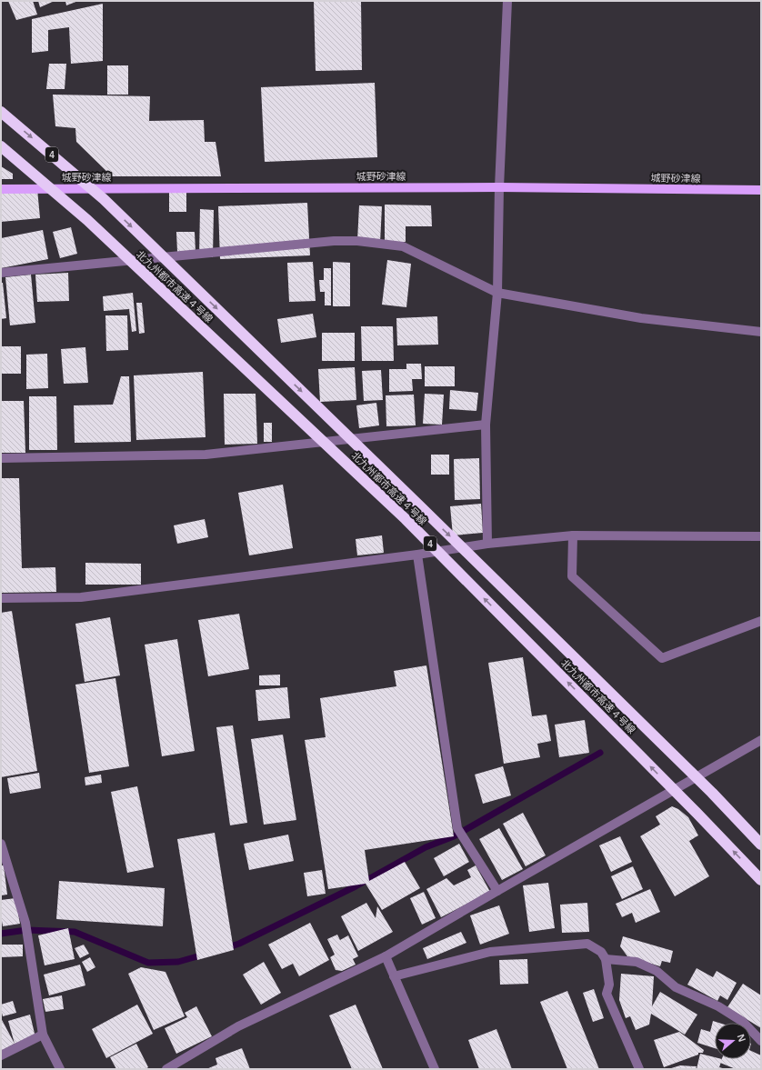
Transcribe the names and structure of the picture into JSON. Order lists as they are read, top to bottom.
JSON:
{
  "streets": {
    "highway": ["4", "北九州都市高速４号線"],
    "main road": ["城野砂津線"]
  },
  "north": "right"
}
